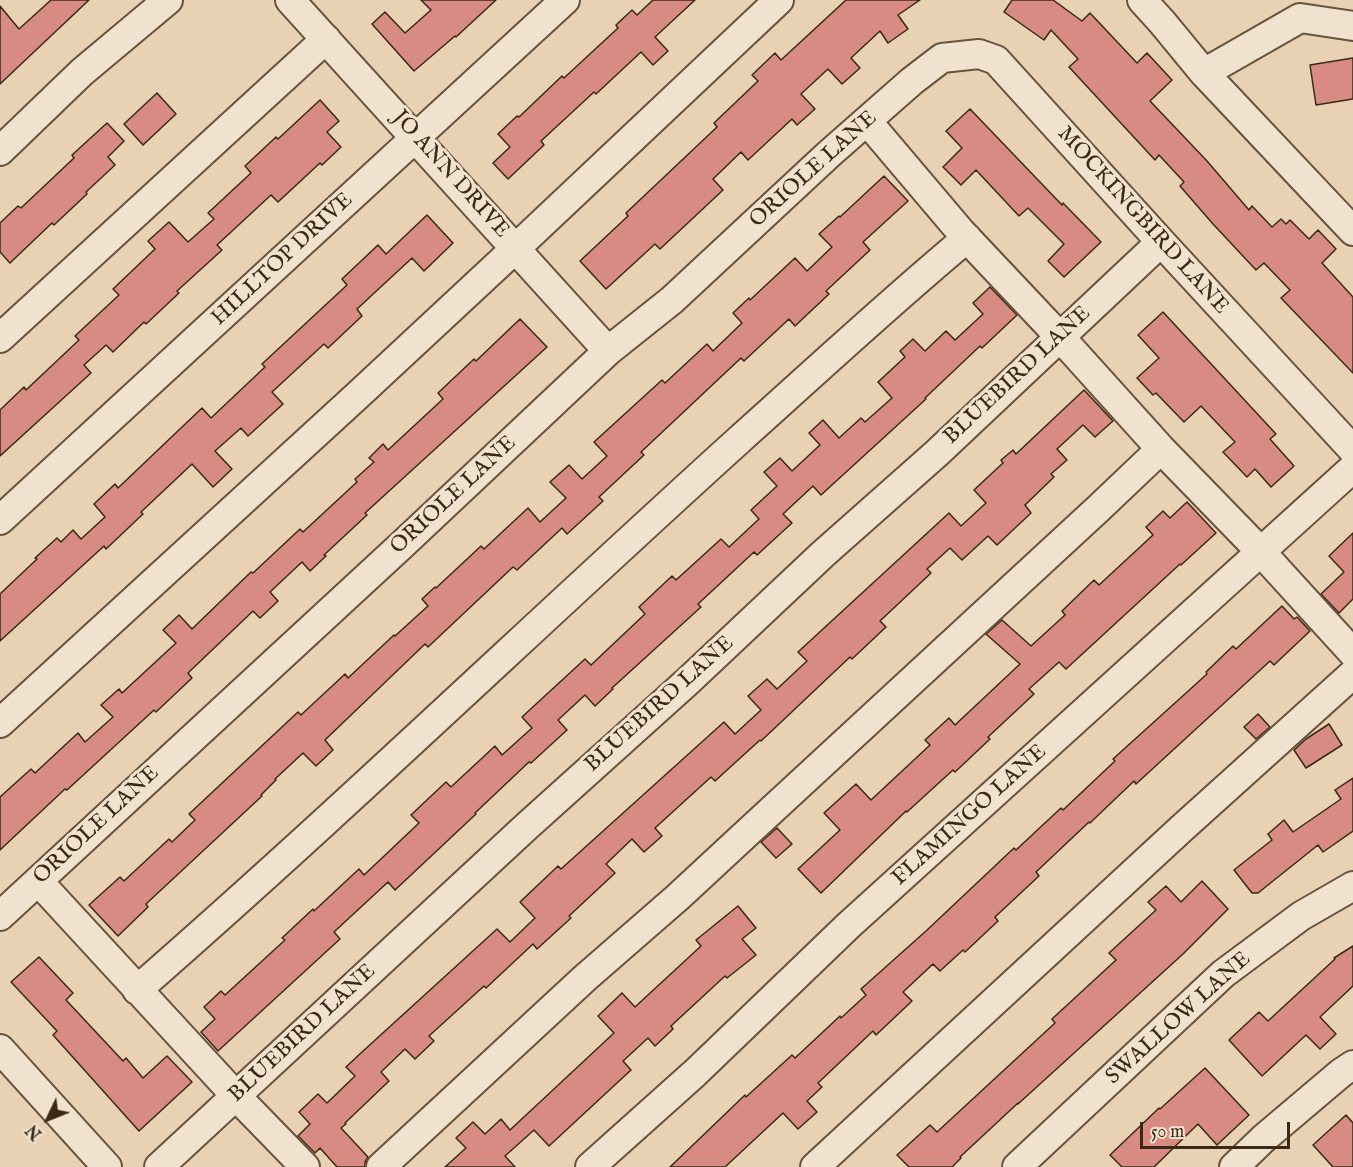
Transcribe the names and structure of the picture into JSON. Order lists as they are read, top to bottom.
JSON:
{
  "streets": {
    "street": [
      "ORIOLE LANE",
      "JO ANN DRIVE",
      "MOCKINGBIRD LANE",
      "HILLTOP DRIVE",
      "BLUEBIRD LANE",
      "FLAMINGO LANE",
      "SWALLOW LANE"
    ]
  },
  "crossings": [
    ["ORIOLE LANE", "JO ANN DRIVE"],
    ["ORIOLE LANE", "MOCKINGBIRD LANE"],
    ["JO ANN DRIVE", "HILLTOP DRIVE"],
    ["MOCKINGBIRD LANE", "BLUEBIRD LANE"]
  ],
  "scale_bar": "50 m",
  "north": "bottom left"
}
